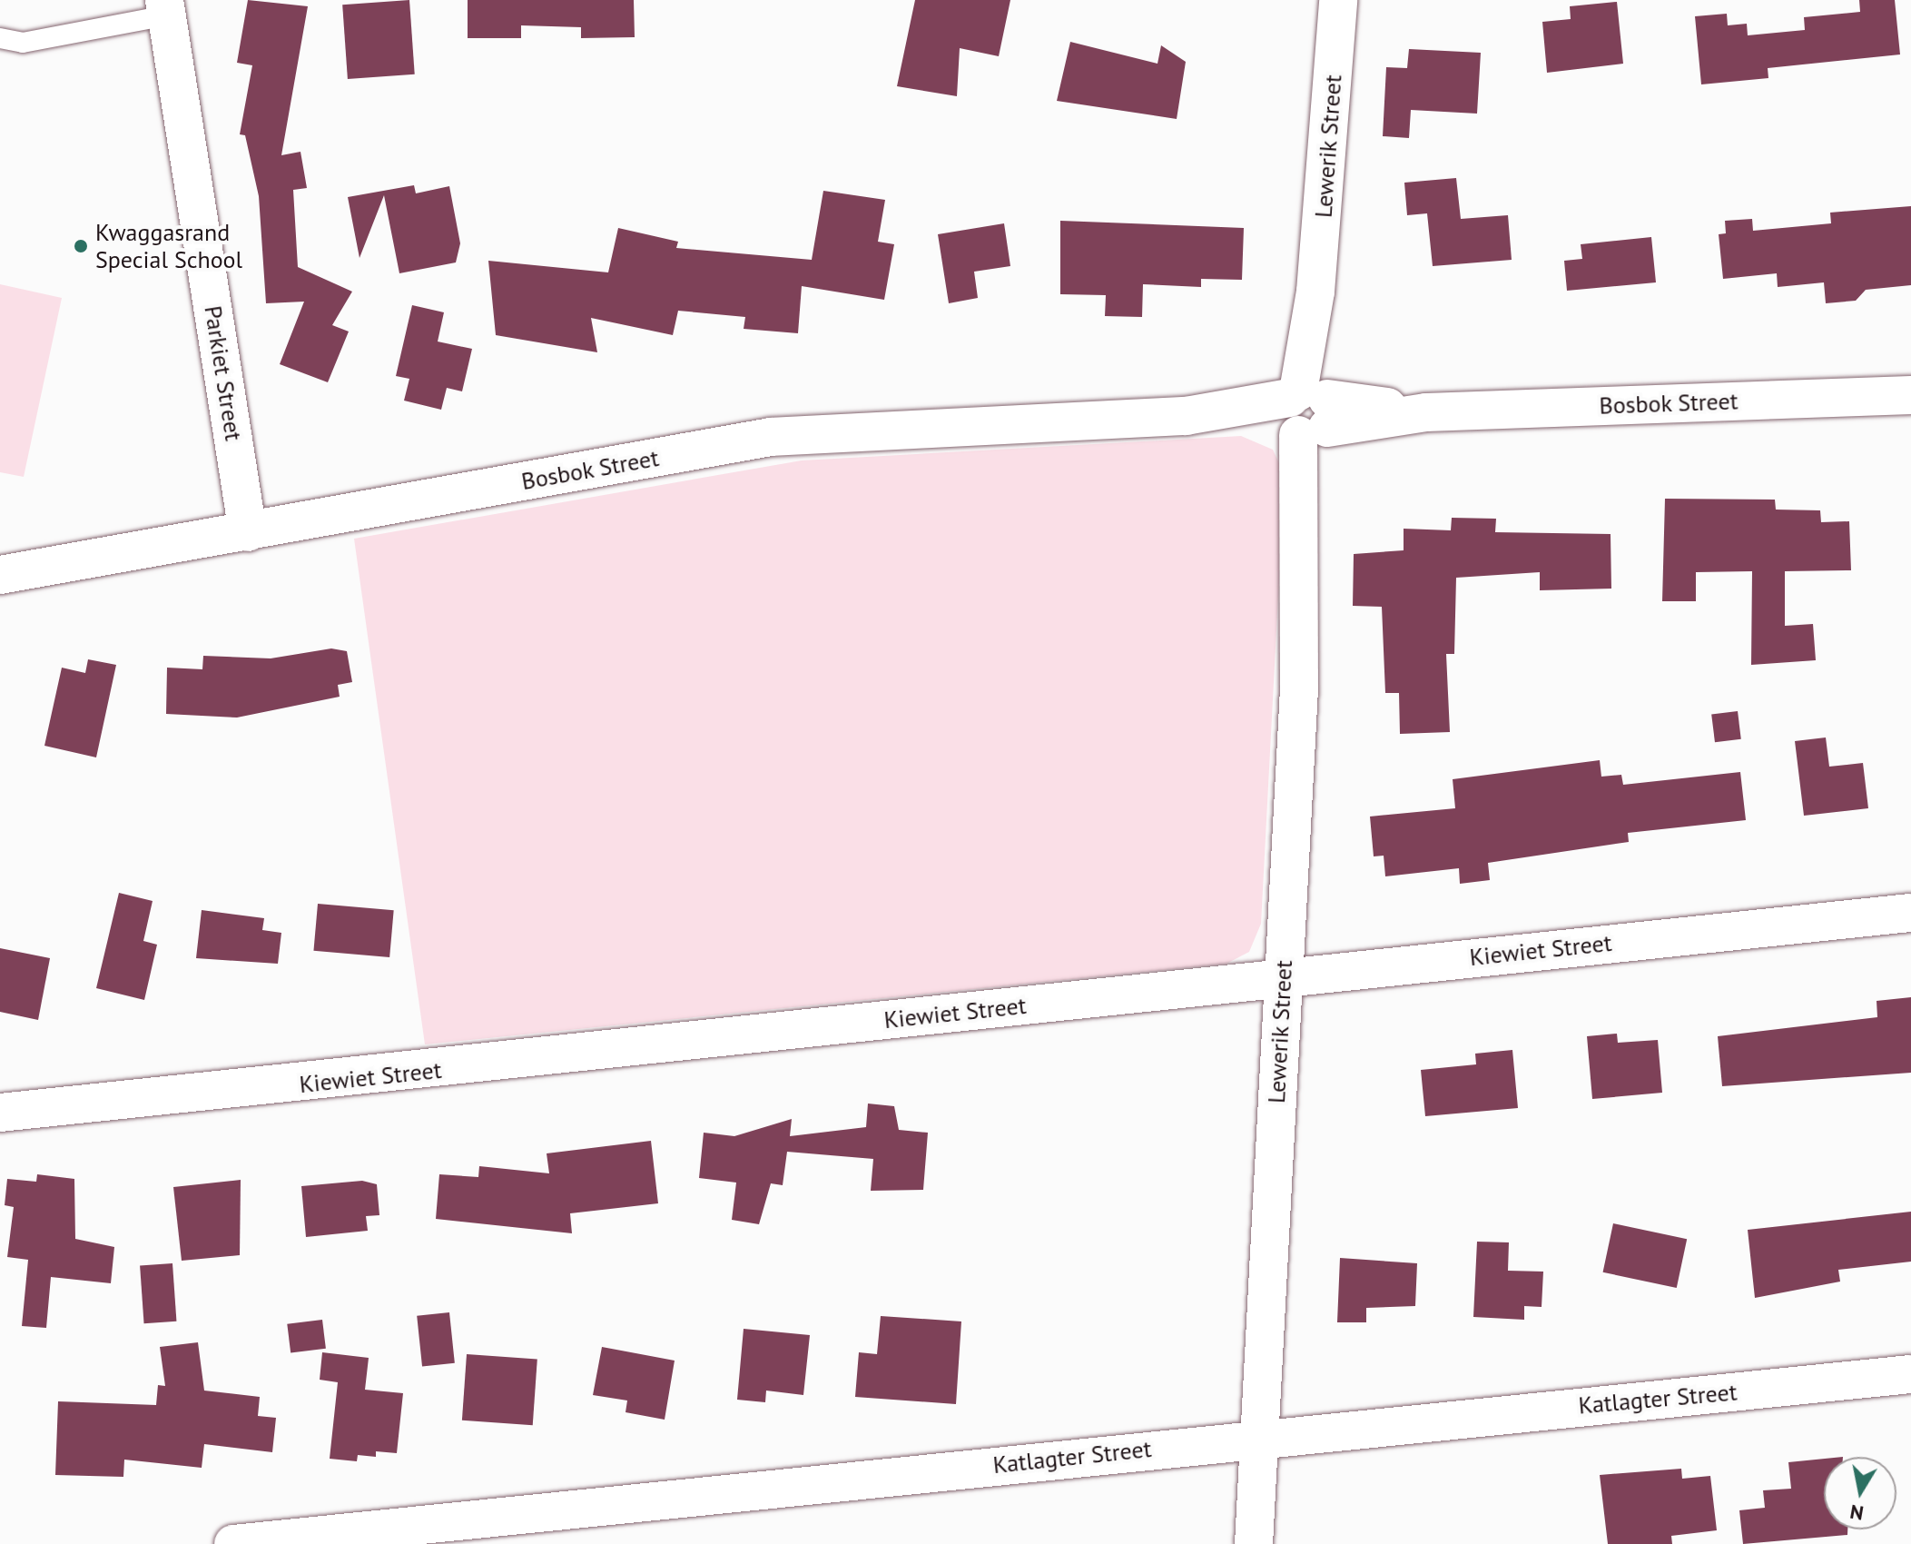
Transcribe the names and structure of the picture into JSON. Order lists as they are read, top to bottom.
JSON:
{
  "streets": {
    "street": [
      "Lewerik Street",
      "Parkiet Street",
      "Bosbok Street",
      "Kiewiet Street",
      "Katlagter Street"
    ]
  },
  "crossings": [
    ["Lewerik Street", "Bosbok Street"],
    ["Lewerik Street", "Kiewiet Street"],
    ["Lewerik Street", "Katlagter Street"],
    ["Parkiet Street", "Bosbok Street"]
  ],
  "places": ["Kwaggasrand Special School"],
  "north": "bottom"
}
